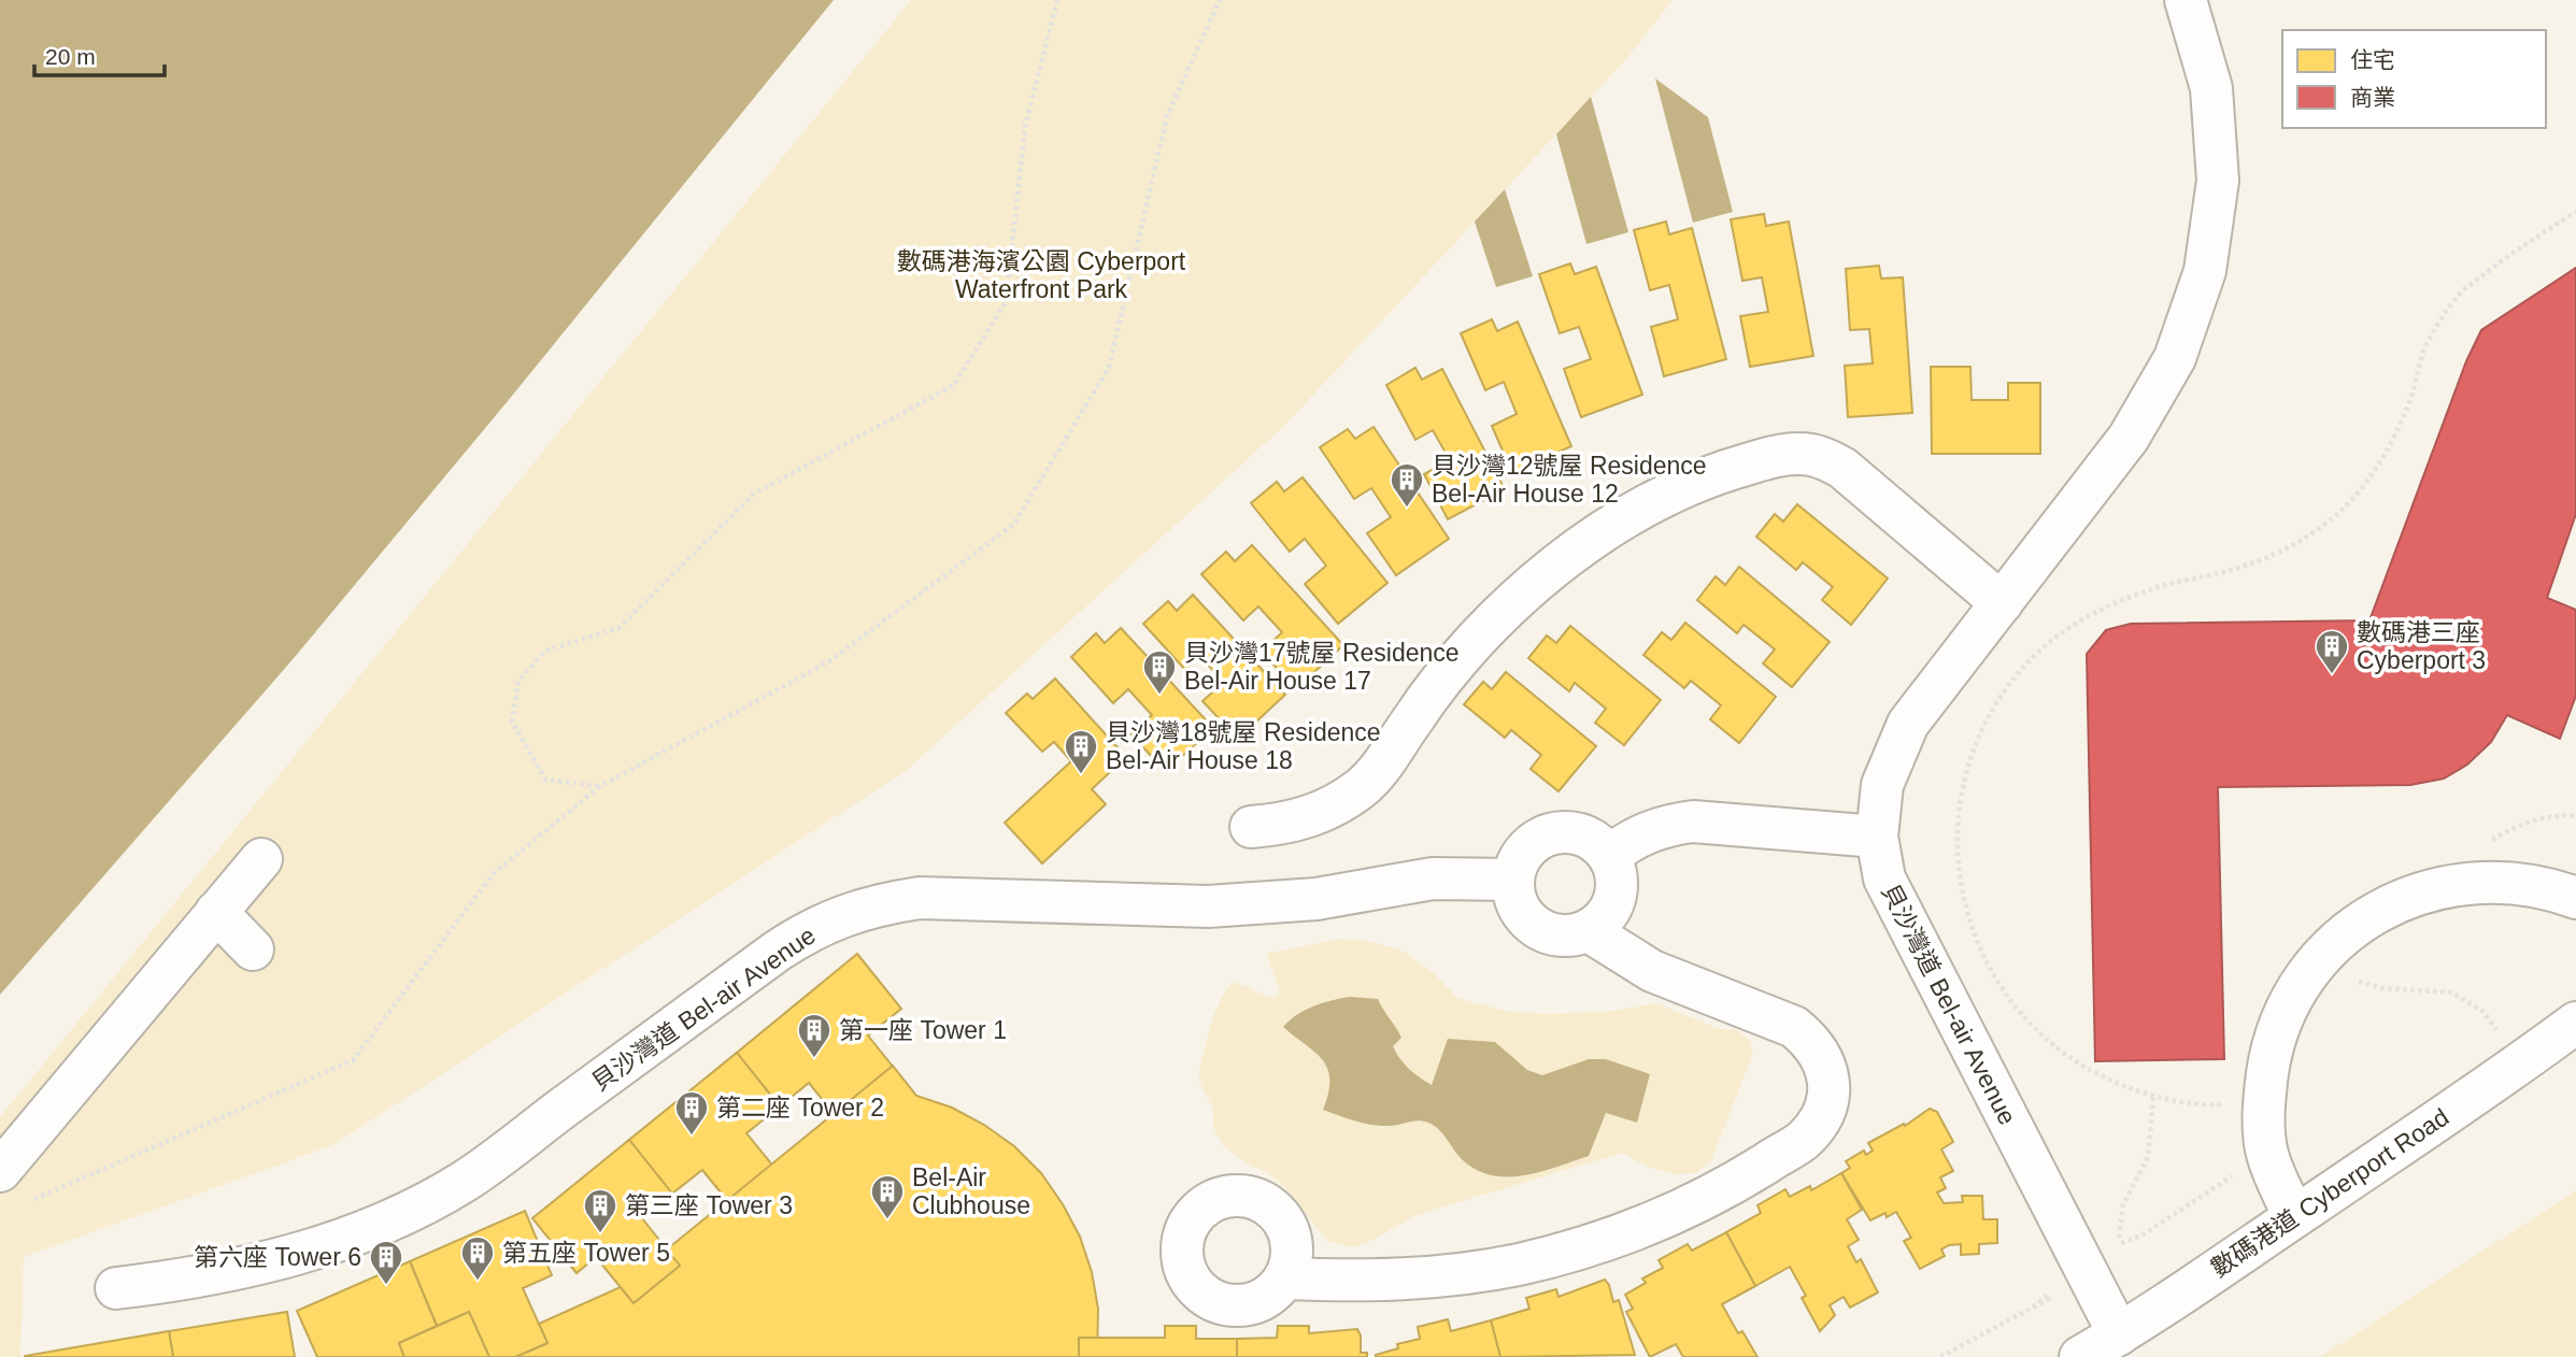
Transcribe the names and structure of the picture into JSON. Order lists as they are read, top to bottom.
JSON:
{
  "streets": {
    "street": ["貝沙灣道 Bel-air Avenue", "數碼港道 Cyberport Road"]
  },
  "crossings": [
    ["貝沙灣道 Bel-air Avenue", "數碼港道 Cyberport Road"]
  ],
  "parks": ["數碼港海濱公園 Cyberport Waterfront Park"],
  "places": {
    "building": [
      "貝沙灣12號屋 Residence Bel-Air House 12",
      "數碼港三座 Cyberport 3",
      "貝沙灣17號屋 Residence Bel-Air House 17",
      "貝沙灣18號屋 Residence Bel-Air House 18",
      "第一座 Tower 1",
      "第二座 Tower 2",
      "Bel-Air Clubhouse",
      "第三座 Tower 3",
      "第五座 Tower 5",
      "第六座 Tower 6"
    ]
  },
  "legend": ["住宅", "商業"],
  "scale_bar": "20 m"
}
